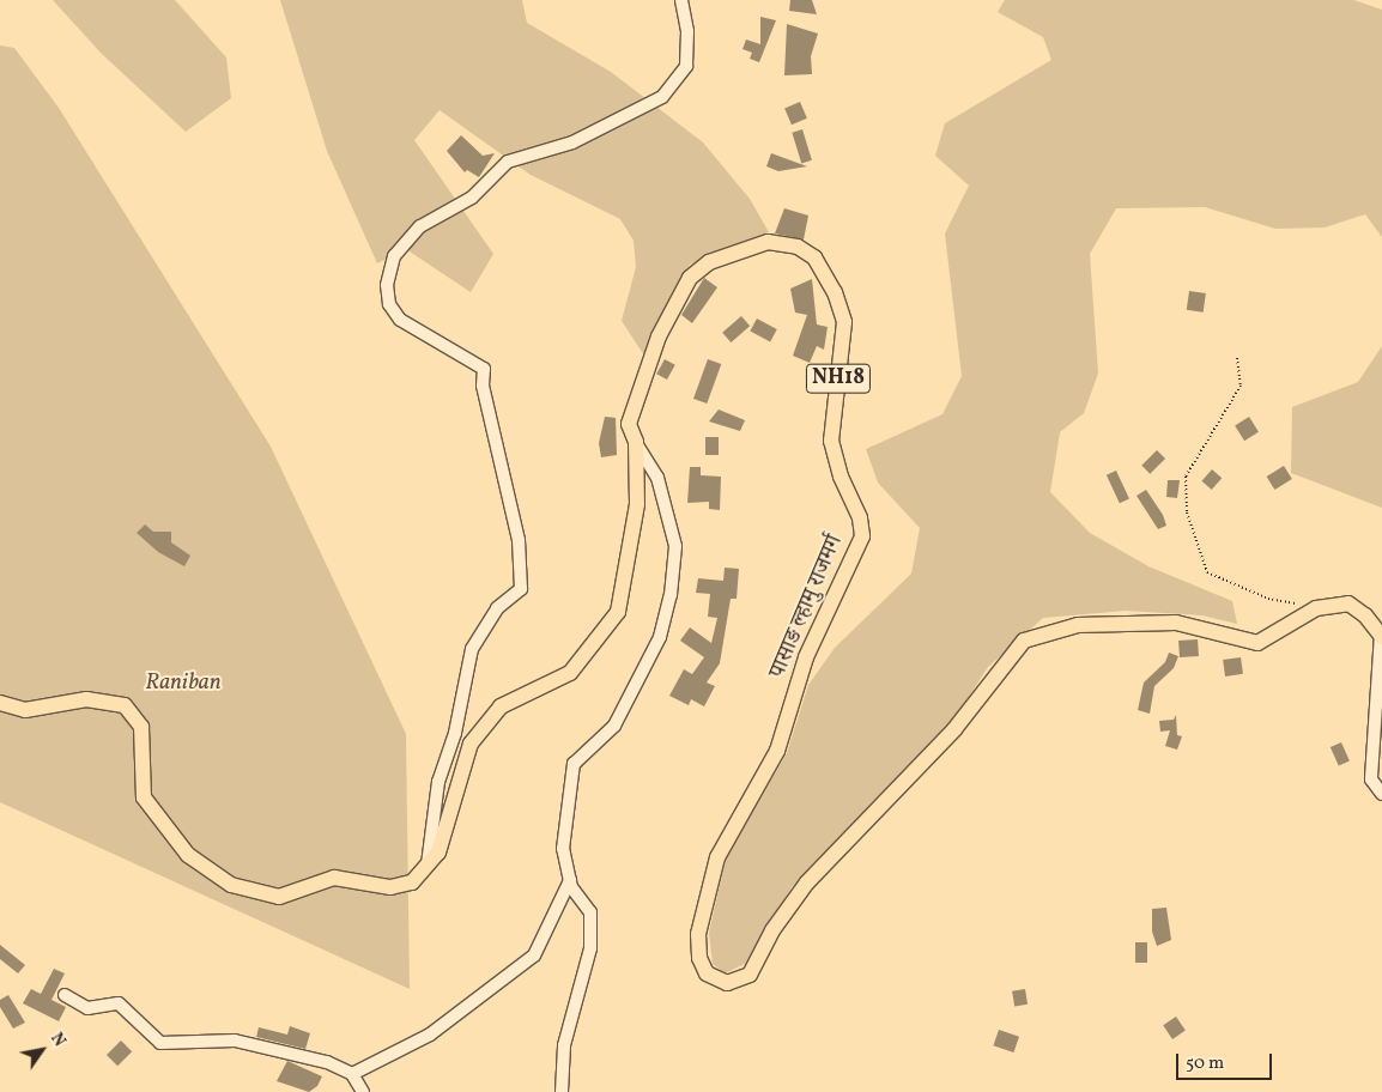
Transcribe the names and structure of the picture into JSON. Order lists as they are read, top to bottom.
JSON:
{
  "streets": {
    "main road": ["NH18", "पासाङ ल्हामु राजमर्ग"]
  },
  "parks": ["Raniban"],
  "scale_bar": "50 m",
  "north": "top right"
}
